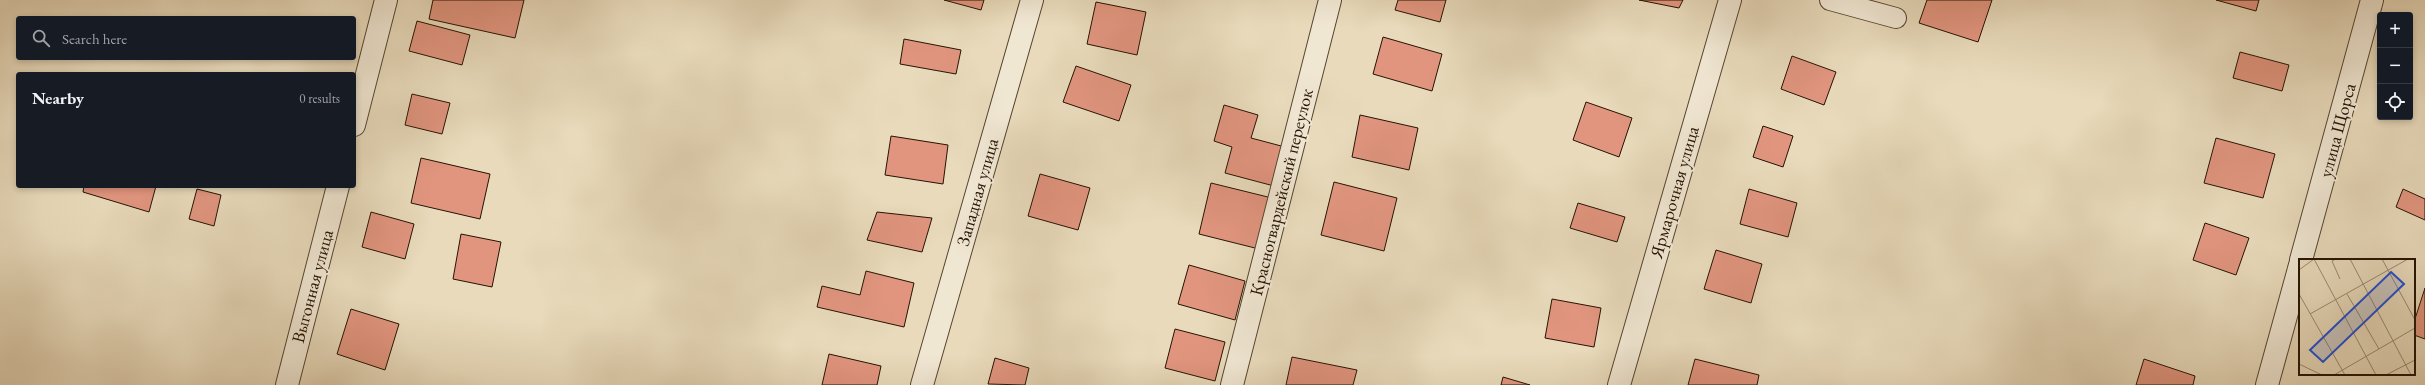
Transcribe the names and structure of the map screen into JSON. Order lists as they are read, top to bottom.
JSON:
{
  "streets": {
    "street": [
      "улица Щорса",
      "Западная улица",
      "Красногвардейский переулок",
      "Ярмарочная улица",
      "Выгонная улица"
    ]
  },
  "page": {
    "map_buttons": ["+", "−"],
    "search": "Search here",
    "heading": ["Nearby", "0 results"]
  }
}
